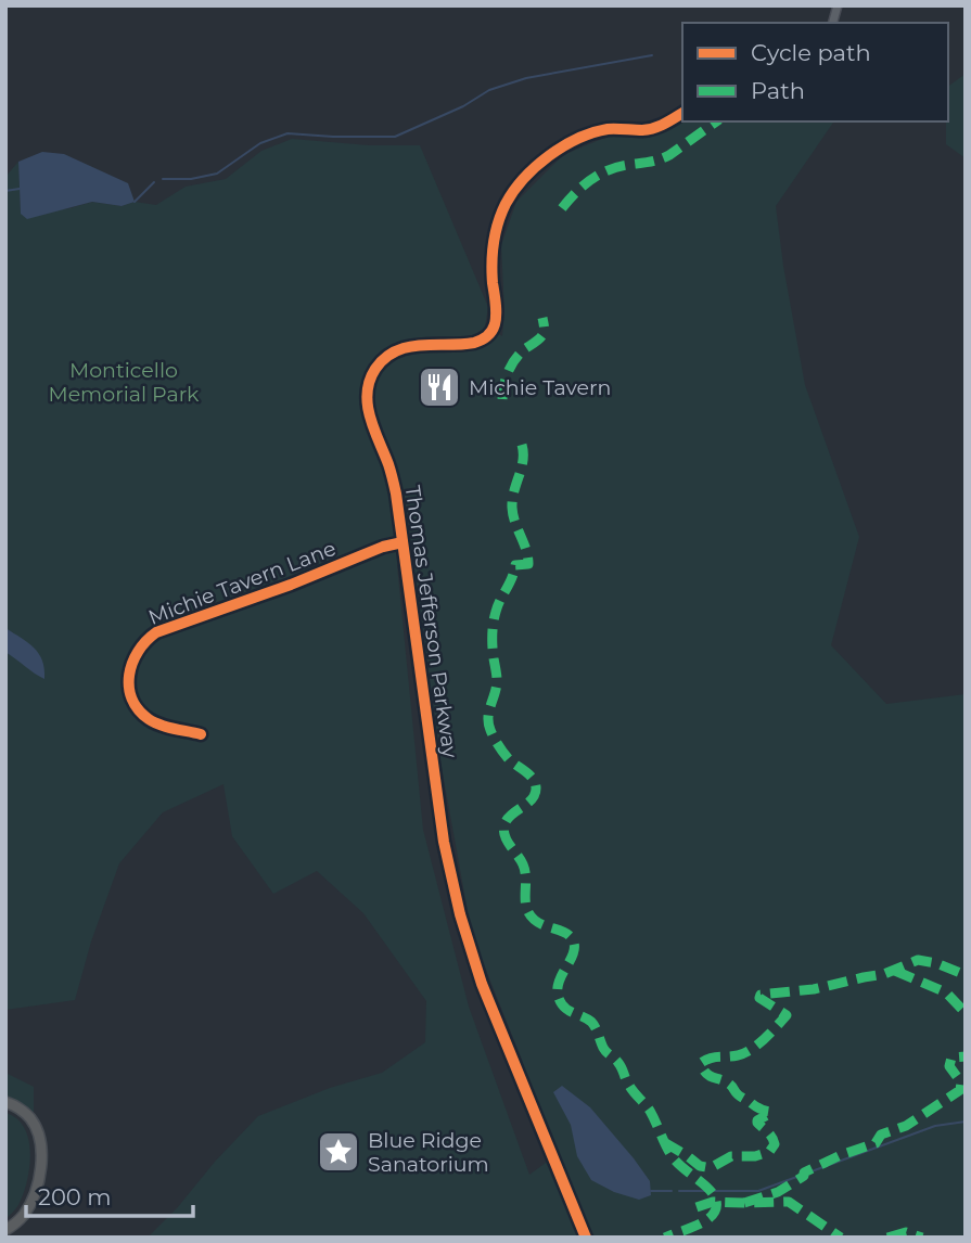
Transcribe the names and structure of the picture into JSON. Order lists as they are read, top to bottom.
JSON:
{
  "streets": {
    "main road": ["Thomas Jefferson Parkway"],
    "street": ["Michie Tavern Lane"]
  },
  "crossings": [
    ["Michie Tavern Lane", "Thomas Jefferson Parkway"]
  ],
  "parks": ["Monticello Memorial Park"],
  "places": {
    "restaurant": ["Michie Tavern"],
    "place": ["Blue Ridge Sanatorium"]
  },
  "legend": ["Cycle path", "Path"],
  "scale_bar": "200 m"
}
